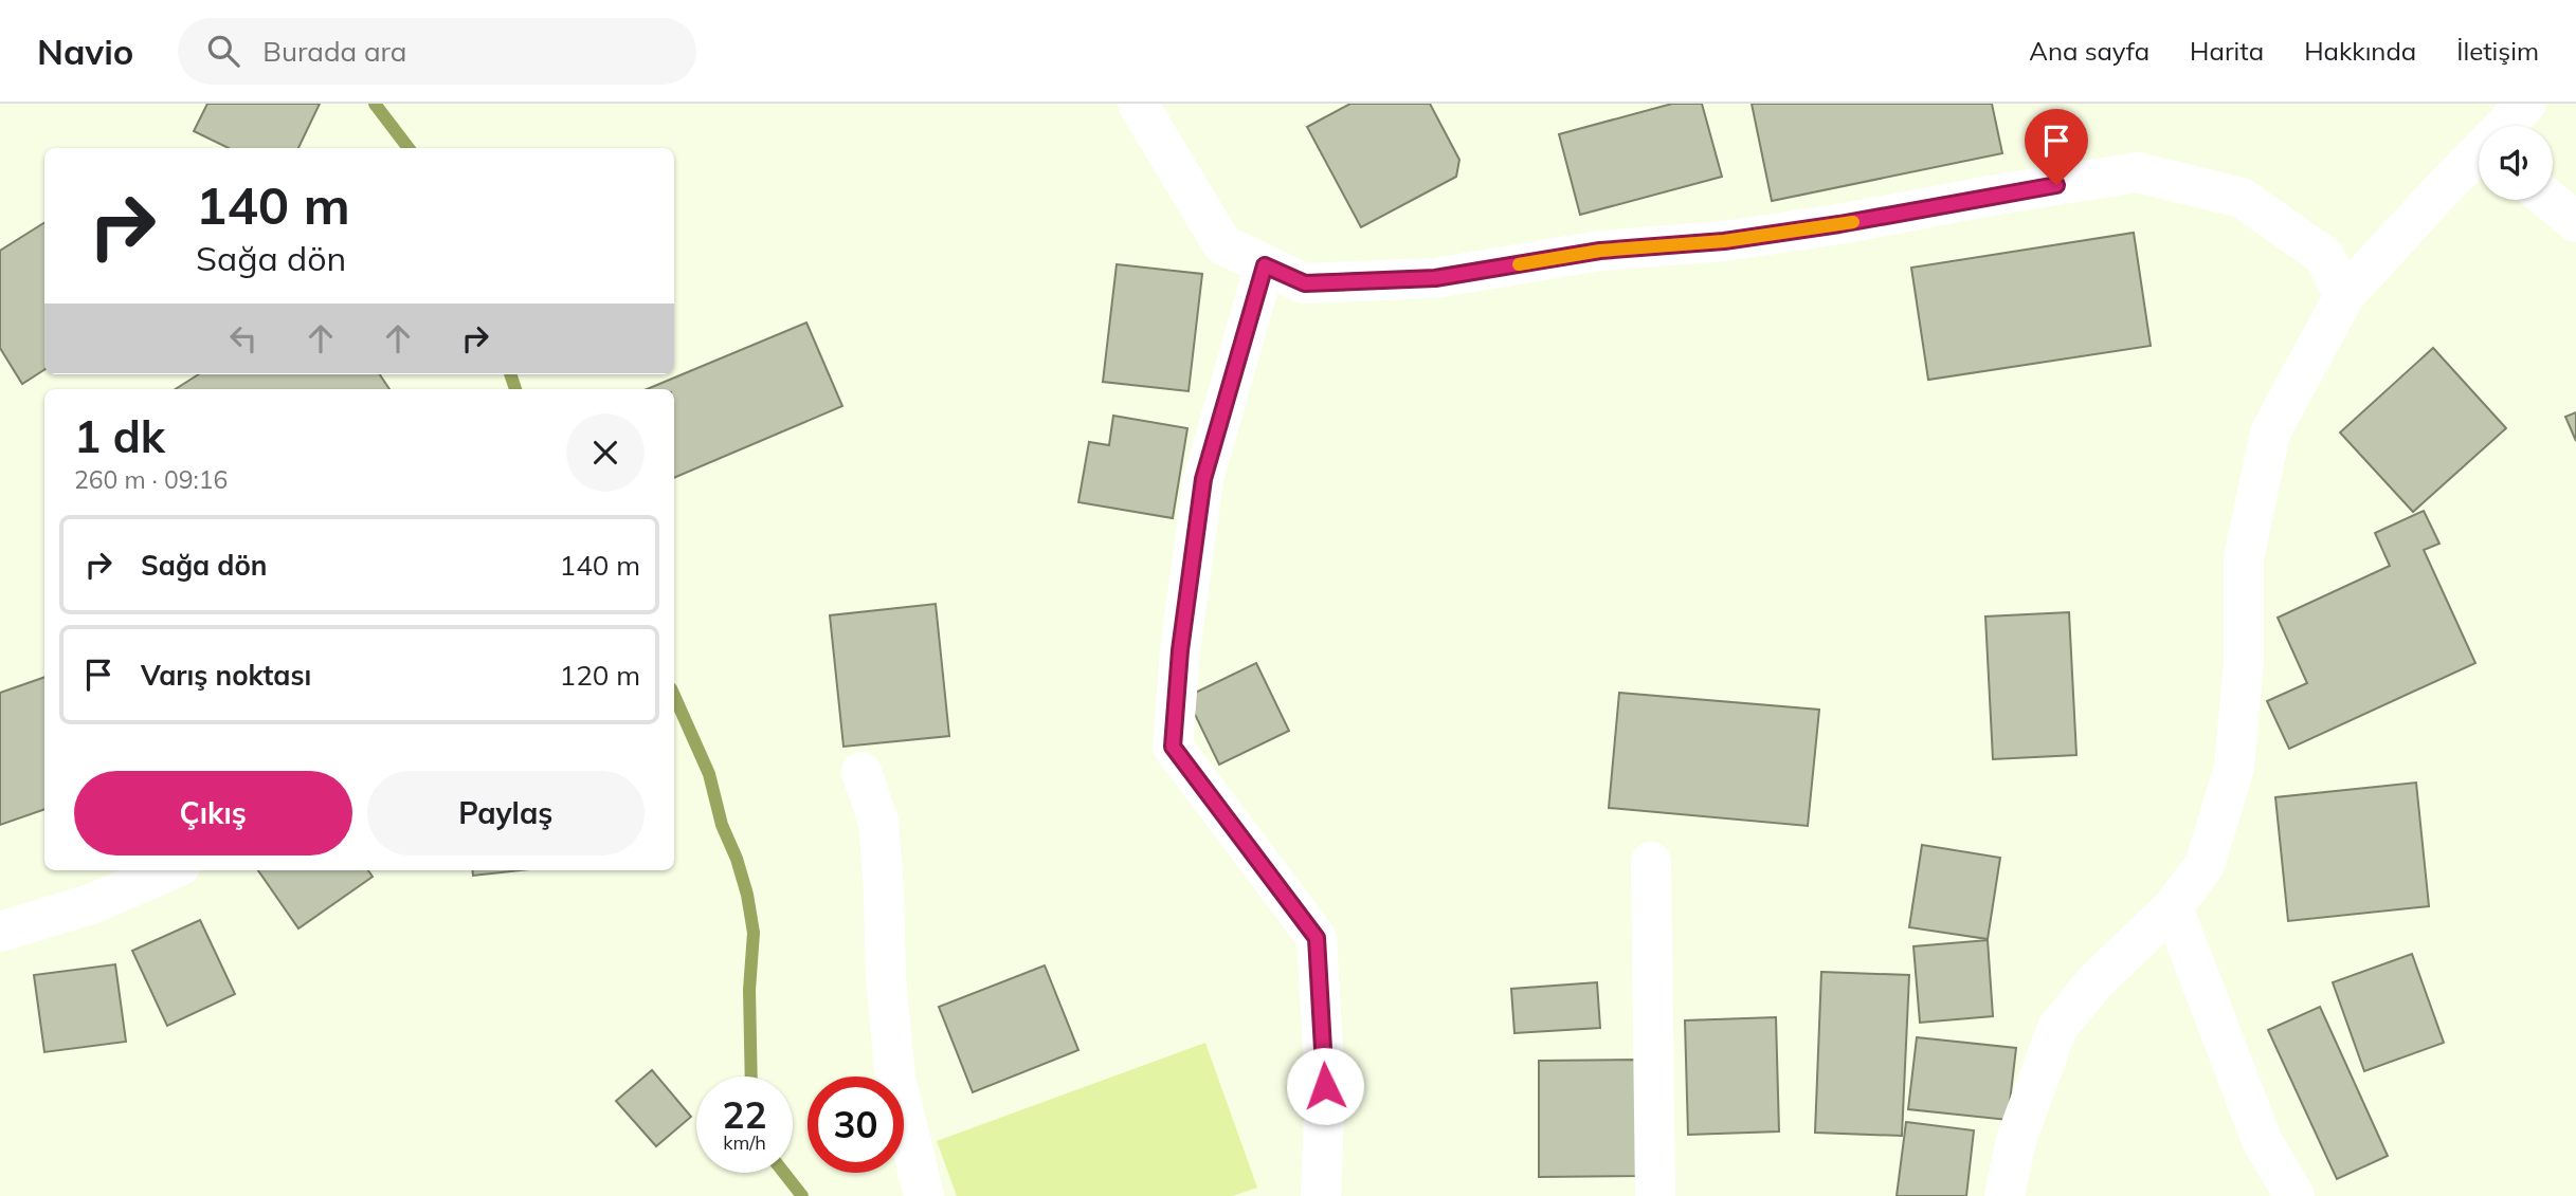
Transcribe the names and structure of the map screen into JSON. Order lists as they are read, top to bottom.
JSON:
{
  "page": {
    "header": "Navio",
    "search": "Burada ara",
    "nav": [
      "Ana sayfa",
      "Harita",
      "Hakkında",
      "İletişim"
    ],
    "turn": ["140 m", "Sağa dön"],
    "heading": ["1 dk", "260 m · 09:16"],
    "list": [
      {
        "name": "Sağa dön",
        "value": "140 m"
      },
      {
        "name": "Varış noktası",
        "value": "120 m"
      }
    ],
    "buttons": ["Çıkış", "Paylaş"],
    "speed": "22 km/h",
    "limit": "30"
  }
}
